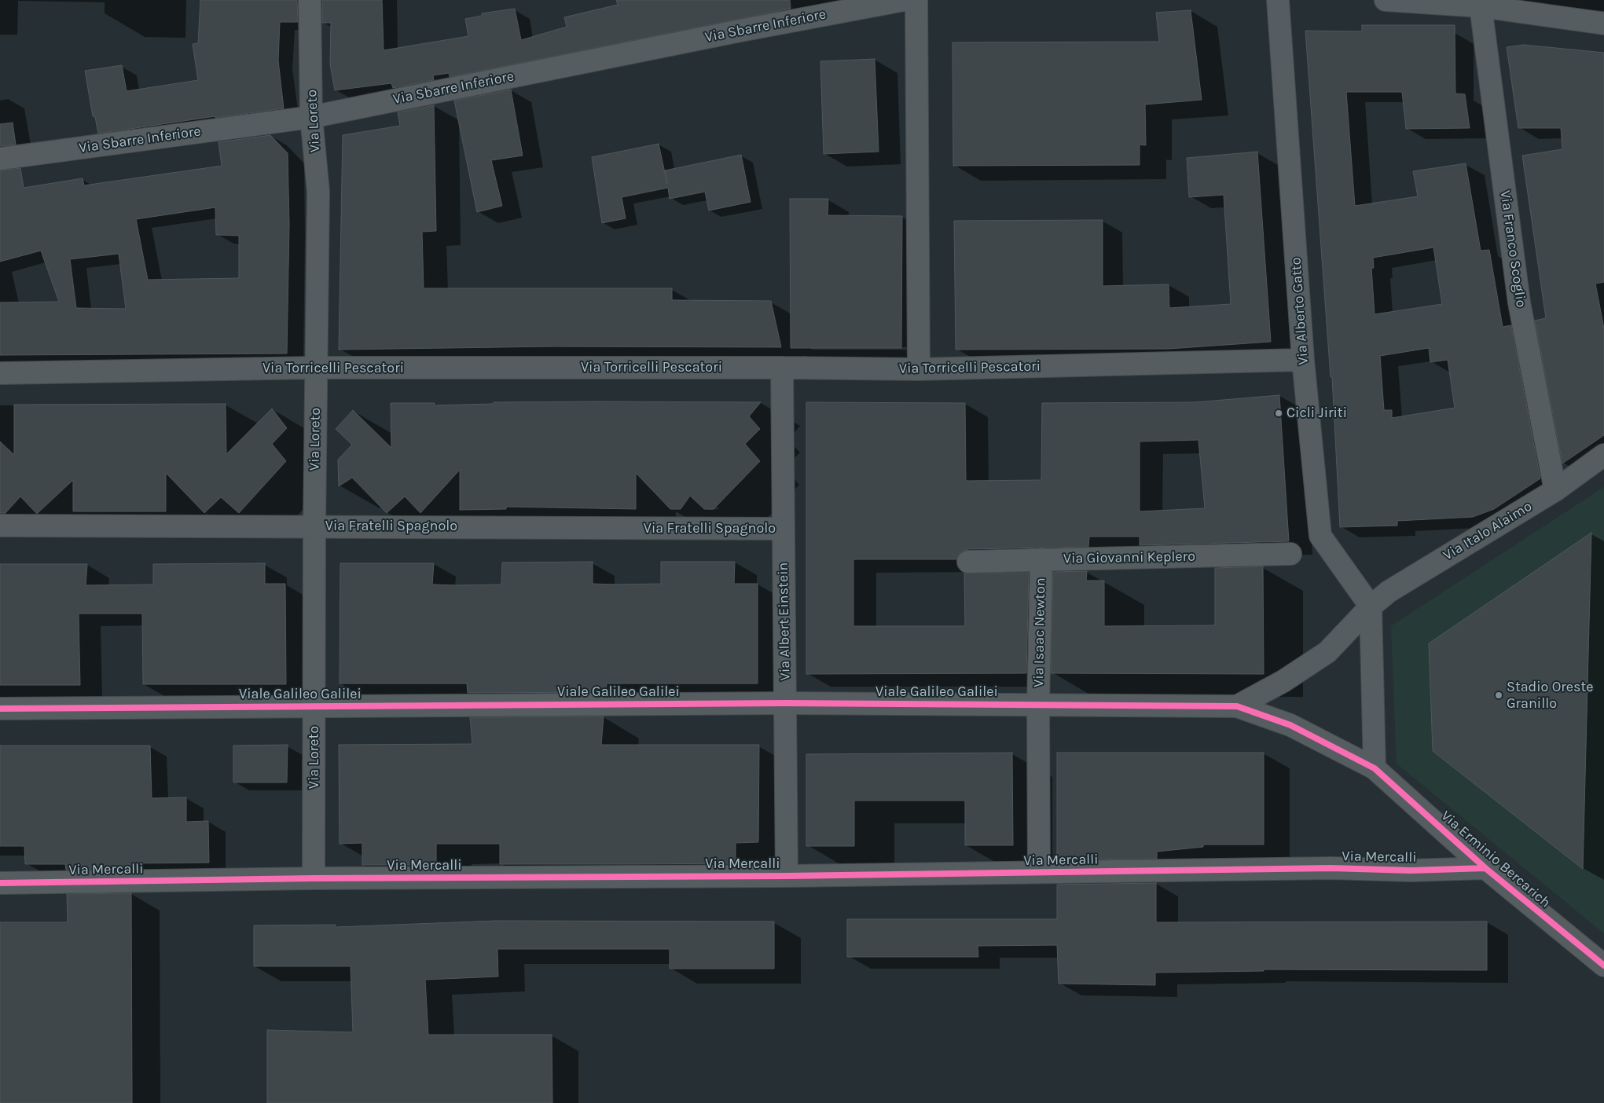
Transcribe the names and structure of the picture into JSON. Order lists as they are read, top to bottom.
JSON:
{
  "streets": {
    "street": [
      "Via Sbarre Inferiore",
      "Via Loreto",
      "Via Franco Scoglio",
      "Via Alberto Gatto",
      "Via Torricelli Pescatori",
      "Via Fratelli Spagnolo",
      "Via Italo Alaimo",
      "Via Giovanni Keplero",
      "Via Albert Einstein",
      "Via Isaac Newton",
      "Viale Galileo Galilei",
      "Via Mercalli",
      "Via Erminio Bercarich"
    ]
  },
  "crossings": [
    ["Via Sbarre Inferiore", "Via Loreto"],
    ["Via Loreto", "Via Torricelli Pescatori"],
    ["Via Loreto", "Via Fratelli Spagnolo"],
    ["Via Loreto", "Viale Galileo Galilei"],
    ["Via Loreto", "Via Mercalli"],
    ["Via Franco Scoglio", "Via Italo Alaimo"],
    ["Via Alberto Gatto", "Via Torricelli Pescatori"],
    ["Via Alberto Gatto", "Via Italo Alaimo"],
    ["Via Torricelli Pescatori", "Via Albert Einstein"],
    ["Via Fratelli Spagnolo", "Via Albert Einstein"],
    ["Via Italo Alaimo", "Viale Galileo Galilei"],
    ["Via Italo Alaimo", "Via Erminio Bercarich"],
    ["Via Giovanni Keplero", "Via Isaac Newton"],
    ["Via Albert Einstein", "Viale Galileo Galilei"],
    ["Via Albert Einstein", "Via Mercalli"],
    ["Via Isaac Newton", "Viale Galileo Galilei"],
    ["Via Isaac Newton", "Via Mercalli"],
    ["Viale Galileo Galilei", "Via Erminio Bercarich"],
    ["Via Mercalli", "Via Erminio Bercarich"]
  ],
  "places": ["Cicli Jiriti", "Stadio Oreste Granillo"]
}
